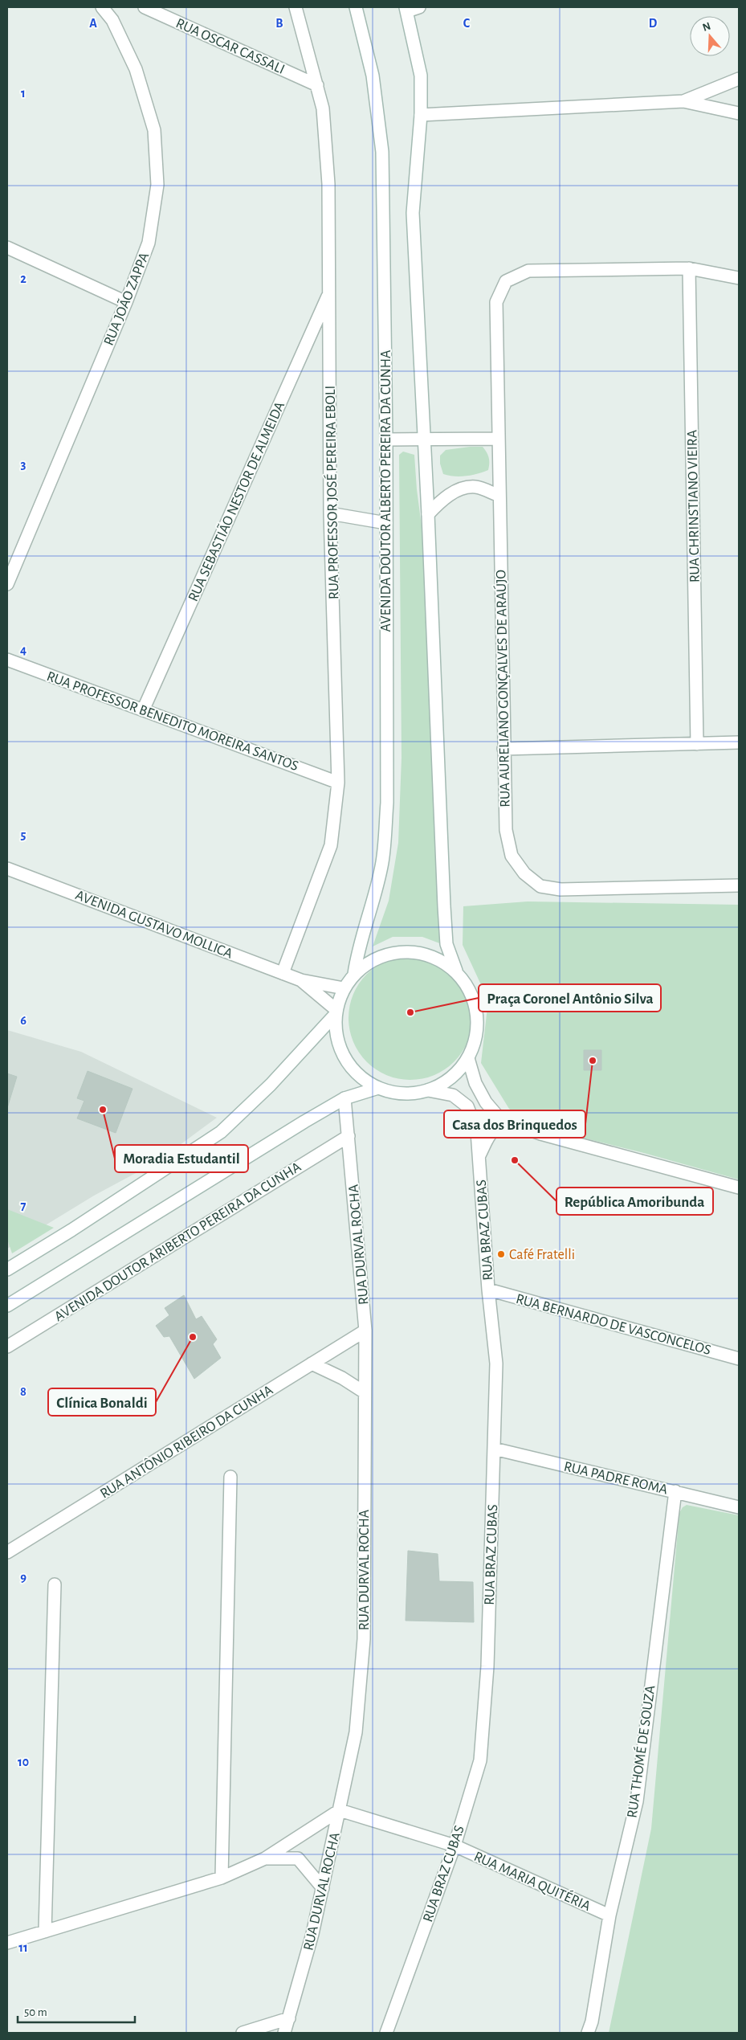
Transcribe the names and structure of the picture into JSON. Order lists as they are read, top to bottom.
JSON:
{
  "streets": {
    "street": [
      "RUA OSCAR CASSALI",
      "RUA JOÃO ZAPPA",
      "AVENIDA DOUTOR ALBERTO PEREIRA DA CUNHA",
      "RUA PROFESSOR JOSÉ PEREIRA EBOLI",
      "RUA SEBASTIÃO NESTOR DE ALMEIDA",
      "RUA CHRINSTIANO VIEIRA",
      "RUA AURELIANO GONÇALVES DE ARAÚJO",
      "RUA PROFESSOR BENEDITO MOREIRA SANTOS",
      "AVENIDA GUSTAVO MOLLICA",
      "RUA BRAZ CUBAS",
      "AVENIDA DOUTOR ARIBERTO PEREIRA DA CUNHA",
      "RUA DURVAL ROCHA",
      "RUA BERNARDO DE VASCONCELOS",
      "RUA ANTÔNIO RIBEIRO DA CUNHA",
      "RUA PADRE ROMA",
      "RUA THOMÉ DE SOUZA",
      "RUA MARIA QUITÉRIA"
    ]
  },
  "crossings": [
    ["RUA OSCAR CASSALI", "RUA PROFESSOR JOSÉ PEREIRA EBOLI"],
    ["AVENIDA DOUTOR ALBERTO PEREIRA DA CUNHA", "AVENIDA GUSTAVO MOLLICA"],
    ["AVENIDA DOUTOR ALBERTO PEREIRA DA CUNHA", "RUA BRAZ CUBAS"],
    ["RUA PROFESSOR JOSÉ PEREIRA EBOLI", "RUA SEBASTIÃO NESTOR DE ALMEIDA"],
    ["RUA PROFESSOR JOSÉ PEREIRA EBOLI", "RUA PROFESSOR BENEDITO MOREIRA SANTOS"],
    ["RUA PROFESSOR JOSÉ PEREIRA EBOLI", "AVENIDA GUSTAVO MOLLICA"],
    ["RUA SEBASTIÃO NESTOR DE ALMEIDA", "RUA PROFESSOR BENEDITO MOREIRA SANTOS"],
    ["RUA CHRINSTIANO VIEIRA", "RUA AURELIANO GONÇALVES DE ARAÚJO"],
    ["AVENIDA GUSTAVO MOLLICA", "RUA BRAZ CUBAS"],
    ["RUA BRAZ CUBAS", "RUA BERNARDO DE VASCONCELOS"],
    ["RUA BRAZ CUBAS", "RUA PADRE ROMA"],
    ["RUA BRAZ CUBAS", "RUA MARIA QUITÉRIA"],
    ["AVENIDA DOUTOR ARIBERTO PEREIRA DA CUNHA", "RUA DURVAL ROCHA"],
    ["RUA DURVAL ROCHA", "RUA ANTÔNIO RIBEIRO DA CUNHA"],
    ["RUA DURVAL ROCHA", "RUA MARIA QUITÉRIA"],
    ["RUA PADRE ROMA", "RUA THOMÉ DE SOUZA"],
    ["RUA THOMÉ DE SOUZA", "RUA MARIA QUITÉRIA"]
  ],
  "places": [
    "Praça Coronel Antônio Silva",
    "Casa dos Brinquedos",
    "Moradia Estudantil",
    "República Amoribunda",
    "Café Fratelli",
    "Clínica Bonaldi"
  ],
  "scale_bar": "50 m",
  "north": "top",
  "grid": {
    "columns": [
      "A",
      "B",
      "C",
      "D"
    ],
    "rows": [
      "1",
      "2",
      "3",
      "4",
      "5",
      "6",
      "7",
      "8",
      "9",
      "10",
      "11"
    ]
  }
}
